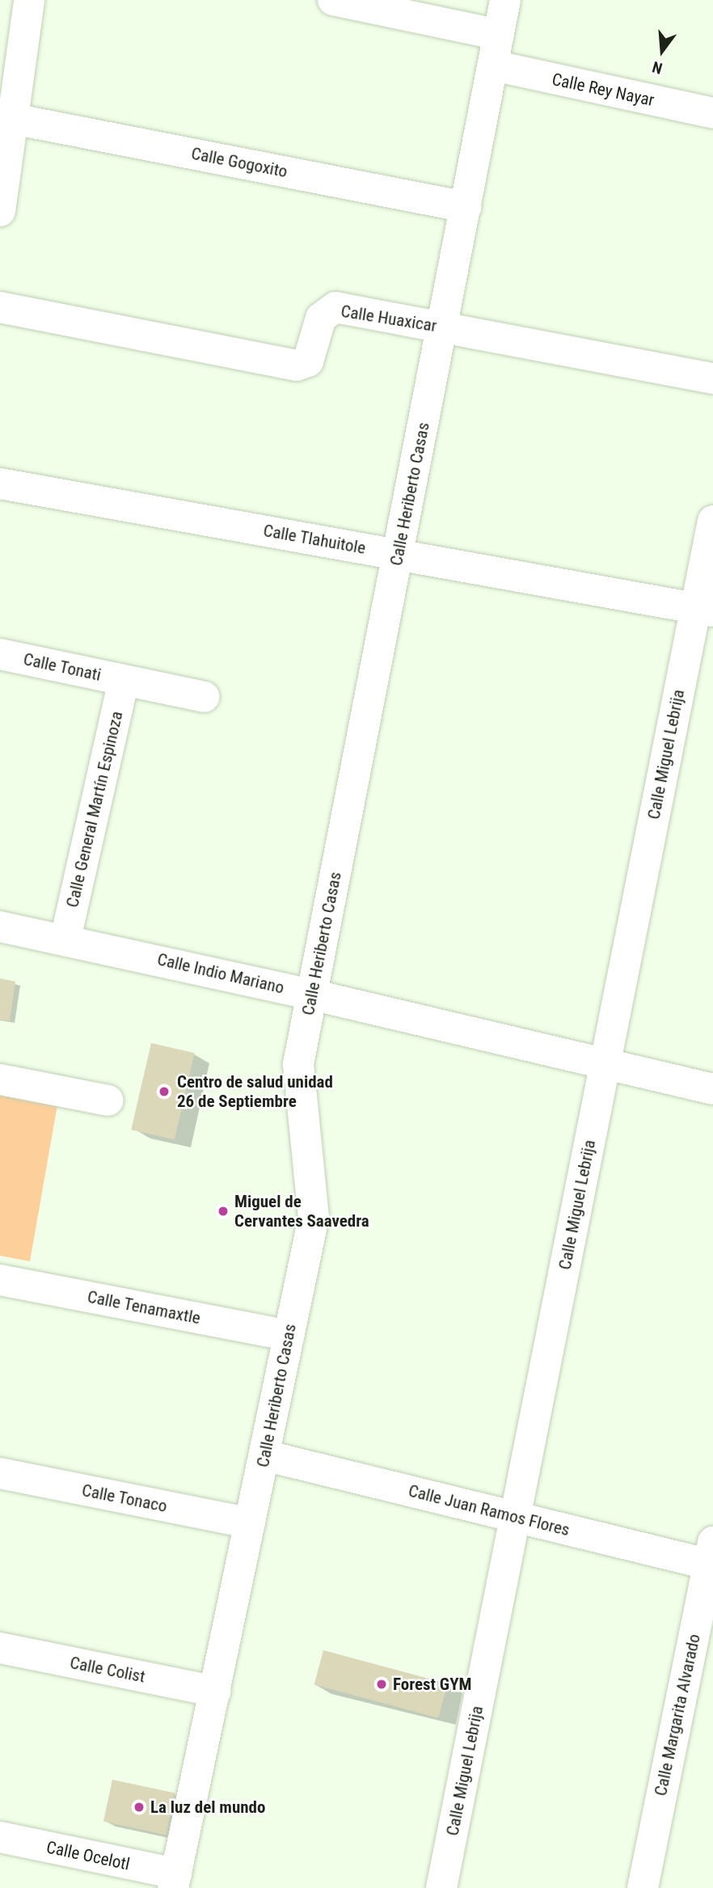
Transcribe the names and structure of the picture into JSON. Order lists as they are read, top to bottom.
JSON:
{
  "streets": {
    "street": [
      "Calle Rey Nayar",
      "Calle Gogoxito",
      "Calle Huaxicar",
      "Calle Heriberto Casas",
      "Calle Tlahuitole",
      "Calle Tonati",
      "Calle Miguel Lebrija",
      "Calle General Martín Espinoza",
      "Calle Indio Mariano",
      "Calle Tenamaxtle",
      "Calle Tonaco",
      "Calle Juan Ramos Flores",
      "Calle Colist",
      "Calle Margarita Alvarado",
      "Calle Ocelotl"
    ]
  },
  "crossings": [
    ["Calle Rey Nayar", "Calle Heriberto Casas"],
    ["Calle Gogoxito", "Calle Heriberto Casas"],
    ["Calle Huaxicar", "Calle Heriberto Casas"],
    ["Calle Heriberto Casas", "Calle Tlahuitole"],
    ["Calle Heriberto Casas", "Calle Indio Mariano"],
    ["Calle Heriberto Casas", "Calle Tenamaxtle"],
    ["Calle Heriberto Casas", "Calle Tonaco"],
    ["Calle Heriberto Casas", "Calle Juan Ramos Flores"],
    ["Calle Heriberto Casas", "Calle Colist"],
    ["Calle Heriberto Casas", "Calle Ocelotl"],
    ["Calle Tlahuitole", "Calle Miguel Lebrija"],
    ["Calle Tonati", "Calle General Martín Espinoza"],
    ["Calle Miguel Lebrija", "Calle Indio Mariano"],
    ["Calle Miguel Lebrija", "Calle Juan Ramos Flores"],
    ["Calle General Martín Espinoza", "Calle Indio Mariano"],
    ["Calle Juan Ramos Flores", "Calle Margarita Alvarado"]
  ],
  "places": [
    "Centro de salud unidad 26 de Septiembre",
    "Miguel de Cervantes Saavedra",
    "Forest GYM",
    "La luz del mundo"
  ],
  "north": "bottom"
}
